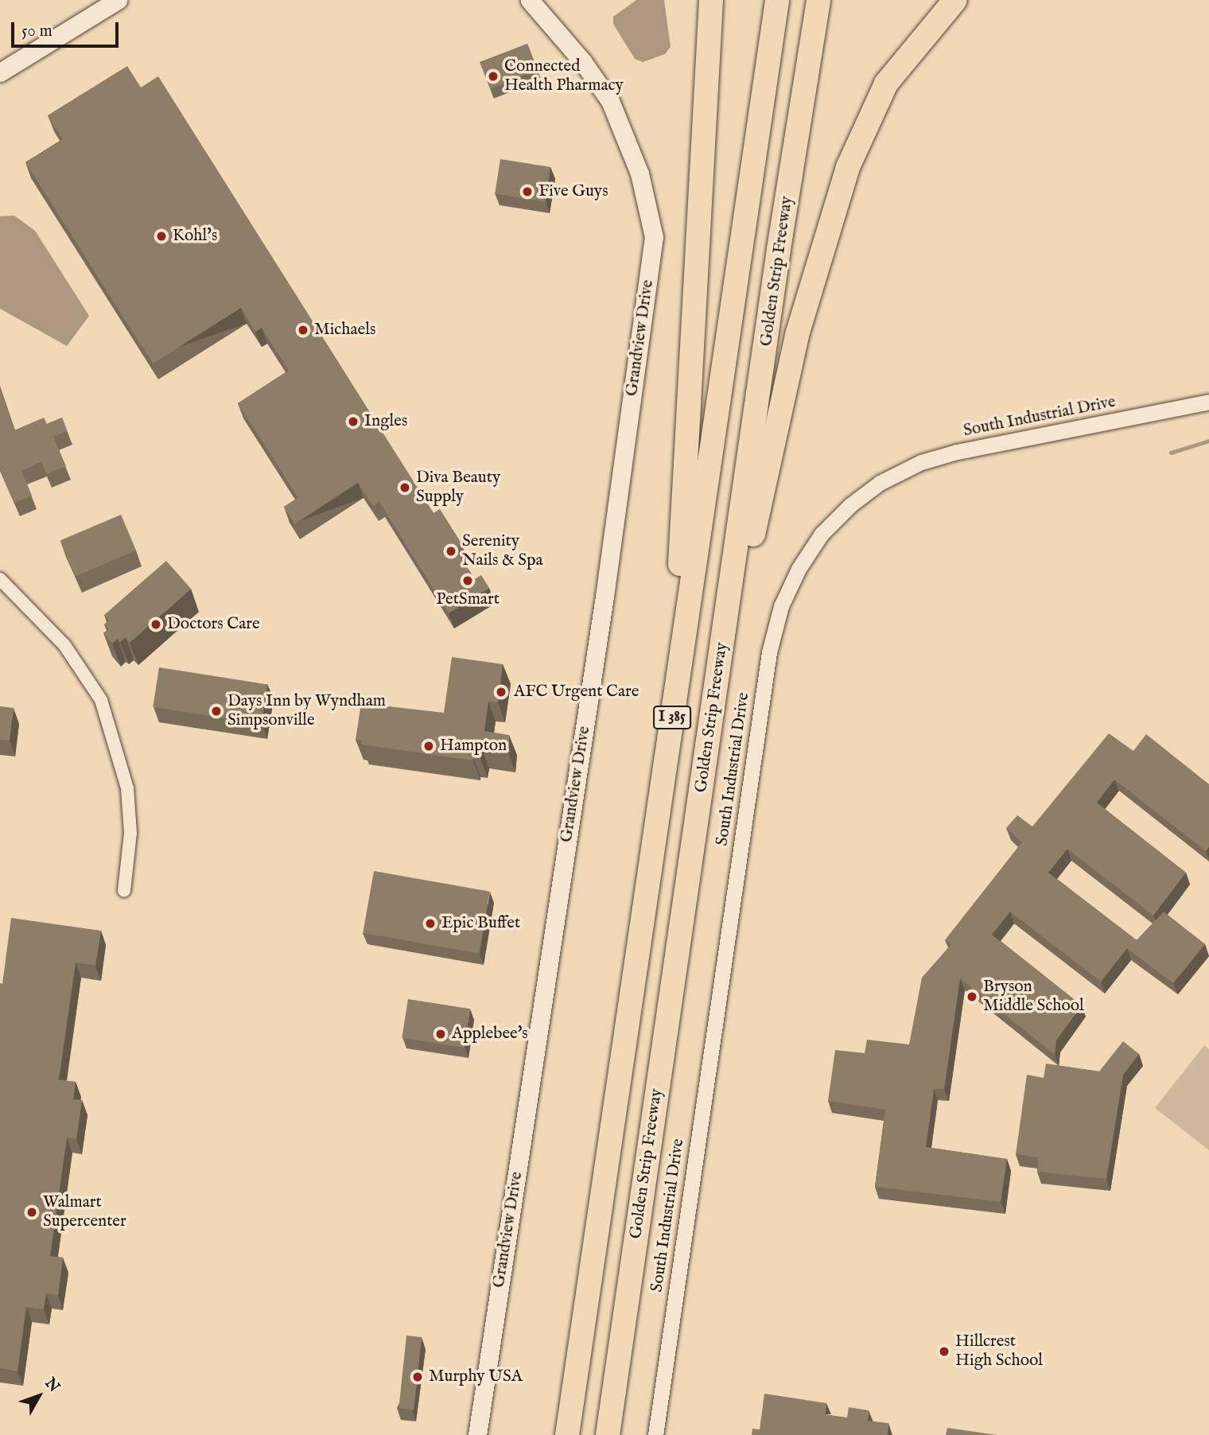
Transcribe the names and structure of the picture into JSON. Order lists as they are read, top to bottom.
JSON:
{
  "streets": {
    "highway": ["Golden Strip Freeway", "I 385"],
    "main road": ["Grandview Drive"],
    "street": ["South Industrial Drive"]
  },
  "places": [
    "Connected Health Pharmacy",
    "Five Guys",
    "Kohl's",
    "Michaels",
    "Ingles",
    "Diva Beauty Supply",
    "Serenity Nails & Spa",
    "PetSmart",
    "Doctors Care",
    "AFC Urgent Care",
    "Days Inn by Wyndham Simpsonville",
    "Hampton",
    "Epic Buffet",
    "Bryson Middle School",
    "Applebee's",
    "Walmart Supercenter",
    "Hillcrest High School",
    "Murphy USA"
  ],
  "scale_bar": "50 m",
  "north": "top right"
}
